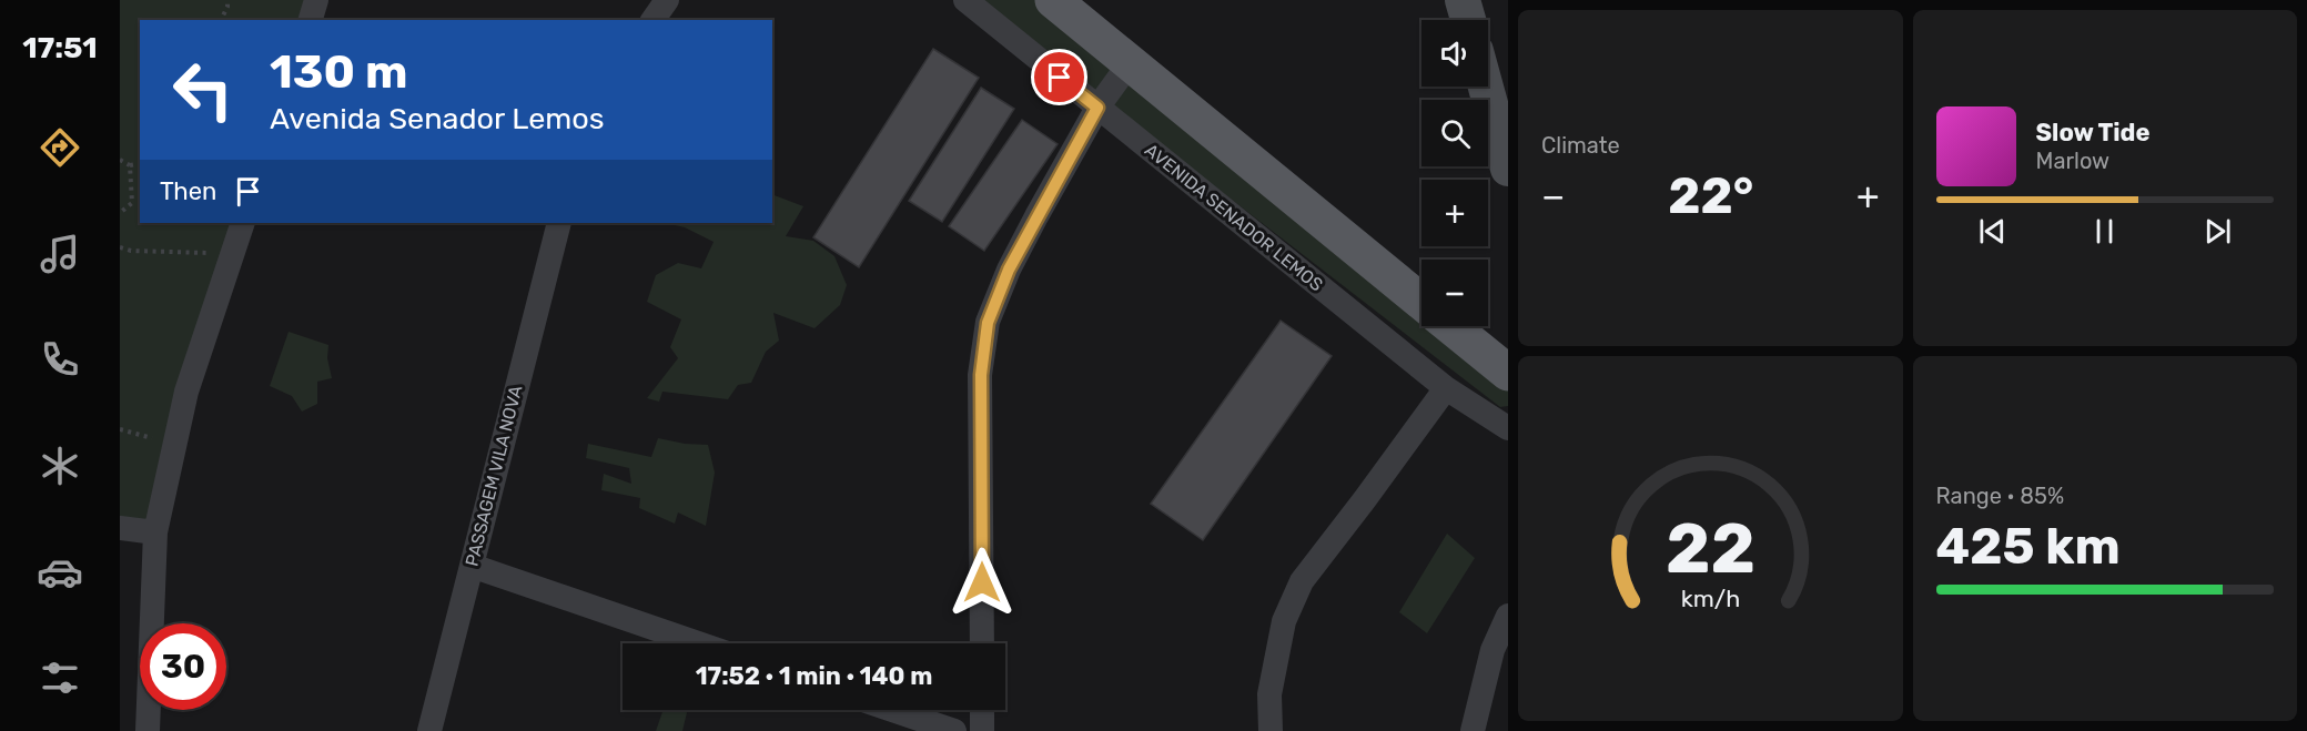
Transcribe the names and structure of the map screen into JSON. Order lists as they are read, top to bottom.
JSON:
{
  "streets": {
    "street": ["AVENIDA SENADOR LEMOS", "PASSAGEM VILA NOVA"]
  },
  "page": {
    "tabs": "17:51",
    "tile": [
      "Climate",
      ["Range · 85%", "425 km"]
    ],
    "map_buttons": ["+", "−"],
    "turn": ["130 m", "Avenida Senador Lemos"],
    "song": ["Slow Tide", "Marlow"],
    "then": "Then",
    "heat": ["−", "22°", "+"],
    "limit": "30",
    "trip": "17:52 · 1 min · 140 m",
    "gauge": ["22", "km/h"]
  }
}
